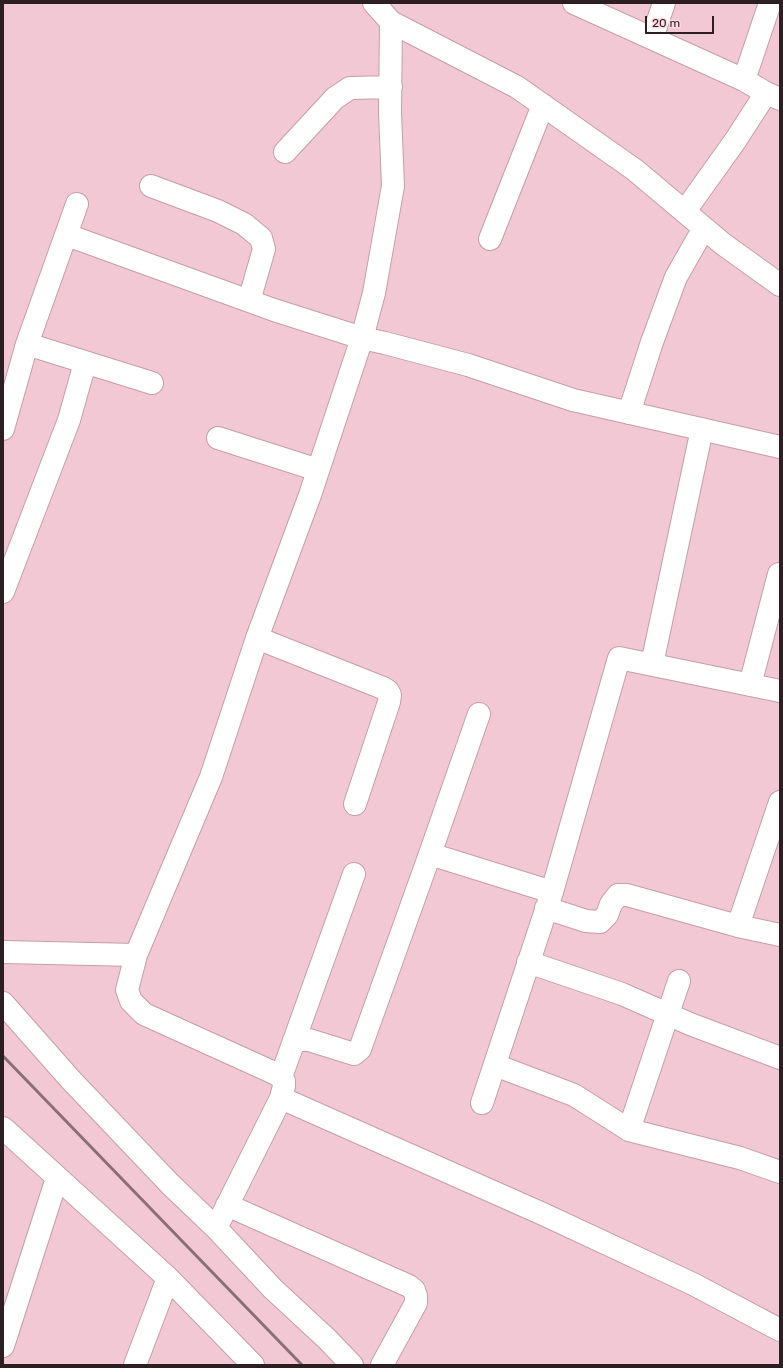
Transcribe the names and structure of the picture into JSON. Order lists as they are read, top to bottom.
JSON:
{
  "scale_bar": "20 m"
}
